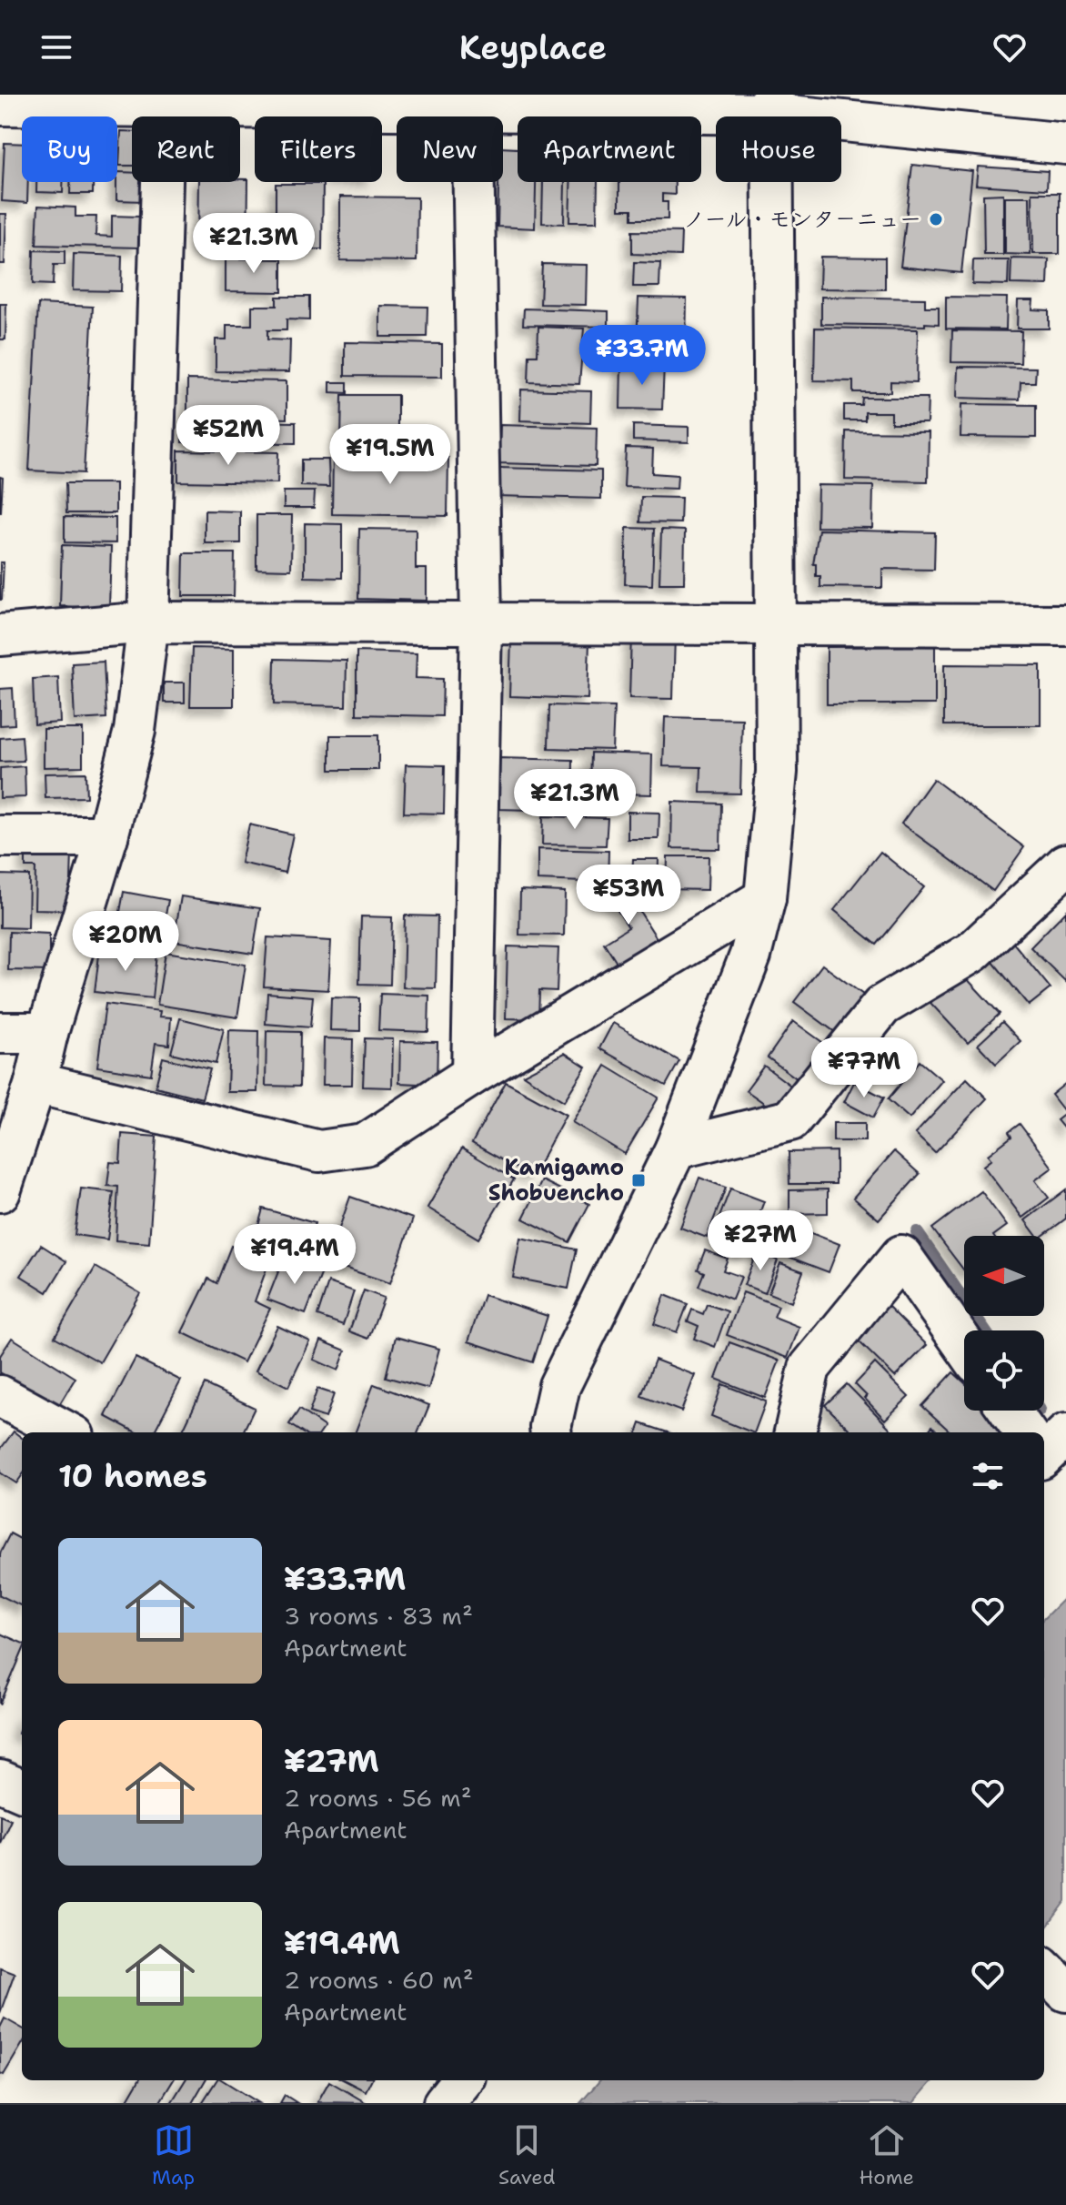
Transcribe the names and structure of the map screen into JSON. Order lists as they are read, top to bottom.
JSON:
{
  "places": {
    "other": ["ノール・モンタ－ニュー"],
    "transit": ["Kamigamo Shobuencho"]
  },
  "north": "left",
  "page": {
    "header": "Keyplace",
    "chip": [
      "Buy",
      "Rent",
      "Filters",
      "New",
      "Apartment",
      "House"
    ],
    "price": [
      "¥21.3M",
      "¥33.7M",
      "¥52M",
      "¥19.5M",
      "¥21.3M",
      "¥53M",
      "¥20M",
      "¥77M",
      "¥27M",
      "¥19.4M"
    ],
    "heading": "10 homes",
    "list": [
      {
        "name": "¥33.7M",
        "note": "3 rooms · 83 m² · Apartment"
      },
      {
        "name": "¥27M",
        "note": "2 rooms · 56 m² · Apartment"
      },
      {
        "name": "¥19.4M",
        "note": "2 rooms · 60 m² · Apartment"
      }
    ],
    "tabs": ["Map", "Saved", "Home"]
  }
}
